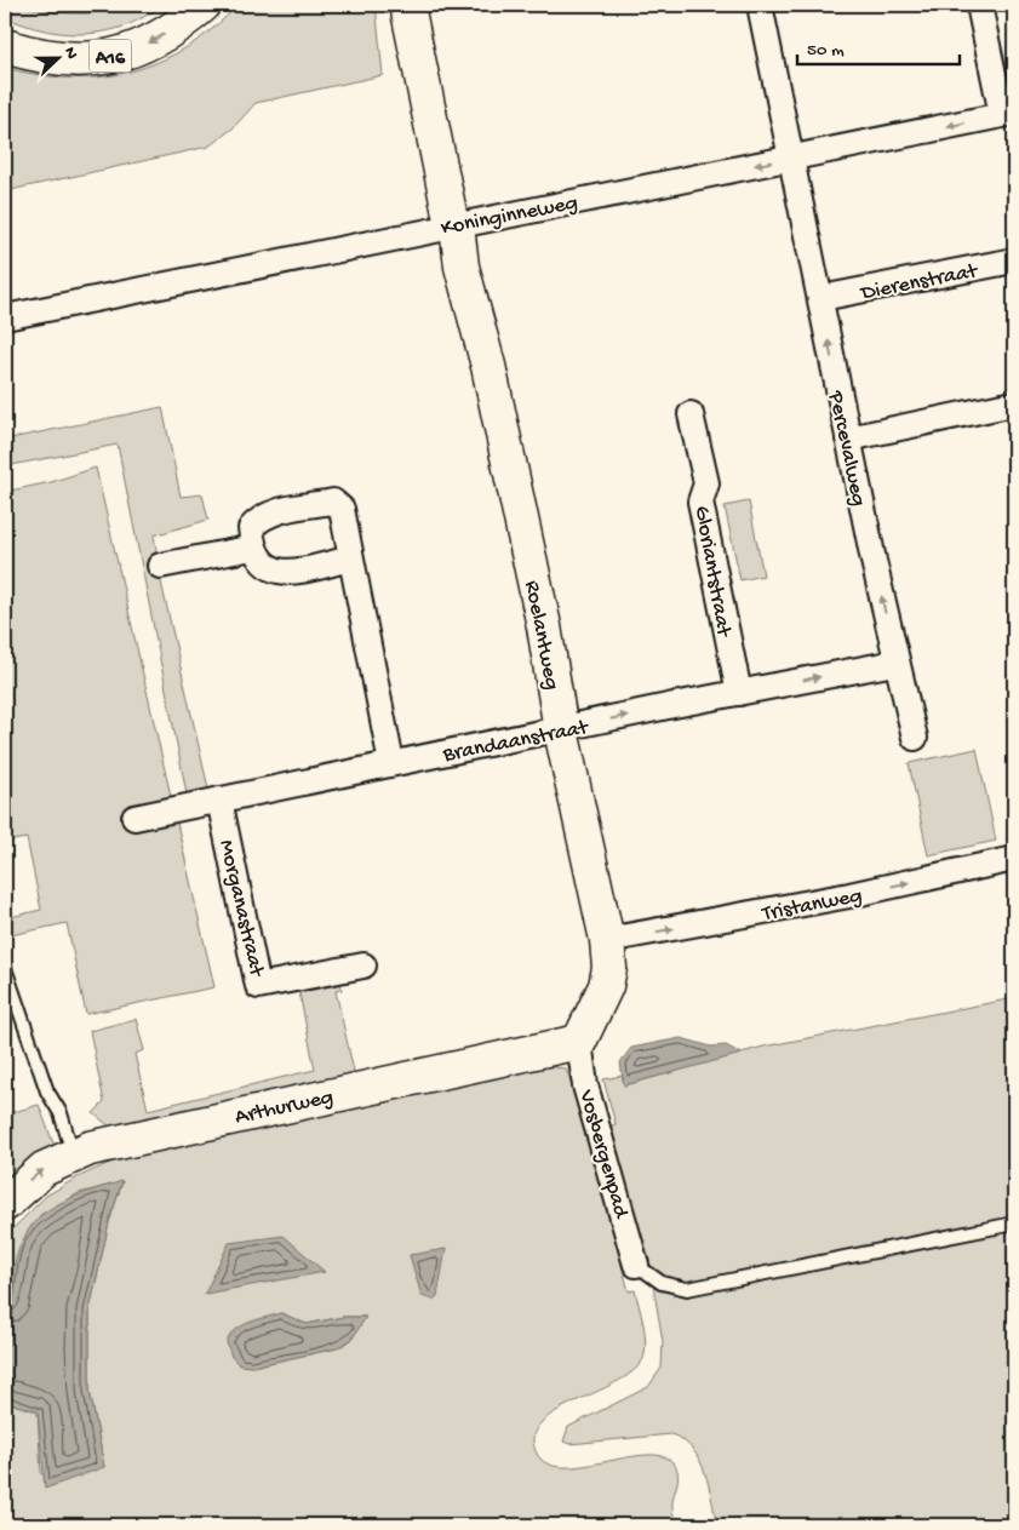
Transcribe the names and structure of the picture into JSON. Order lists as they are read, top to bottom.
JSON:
{
  "streets": {
    "main road": ["A16", "Roelantweg", "Arthurweg"],
    "street": [
      "Koninginneweg",
      "Dierenstraat",
      "Percevalweg",
      "Gloriantstraat",
      "Brandaanstraat",
      "Tristanweg",
      "Morganastraat",
      "Vosbergenpad"
    ]
  },
  "crossings": [
    ["Koninginneweg", "Percevalweg"],
    ["Koninginneweg", "Roelantweg"],
    ["Dierenstraat", "Percevalweg"],
    ["Percevalweg", "Brandaanstraat"],
    ["Gloriantstraat", "Brandaanstraat"],
    ["Roelantweg", "Brandaanstraat"],
    ["Roelantweg", "Tristanweg"],
    ["Roelantweg", "Arthurweg"],
    ["Roelantweg", "Vosbergenpad"],
    ["Brandaanstraat", "Morganastraat"],
    ["Arthurweg", "Vosbergenpad"]
  ],
  "one_way": [
    "Koninginneweg",
    "Percevalweg",
    "Brandaanstraat",
    "Tristanweg"
  ],
  "scale_bar": "50 m",
  "north": "right"
}
